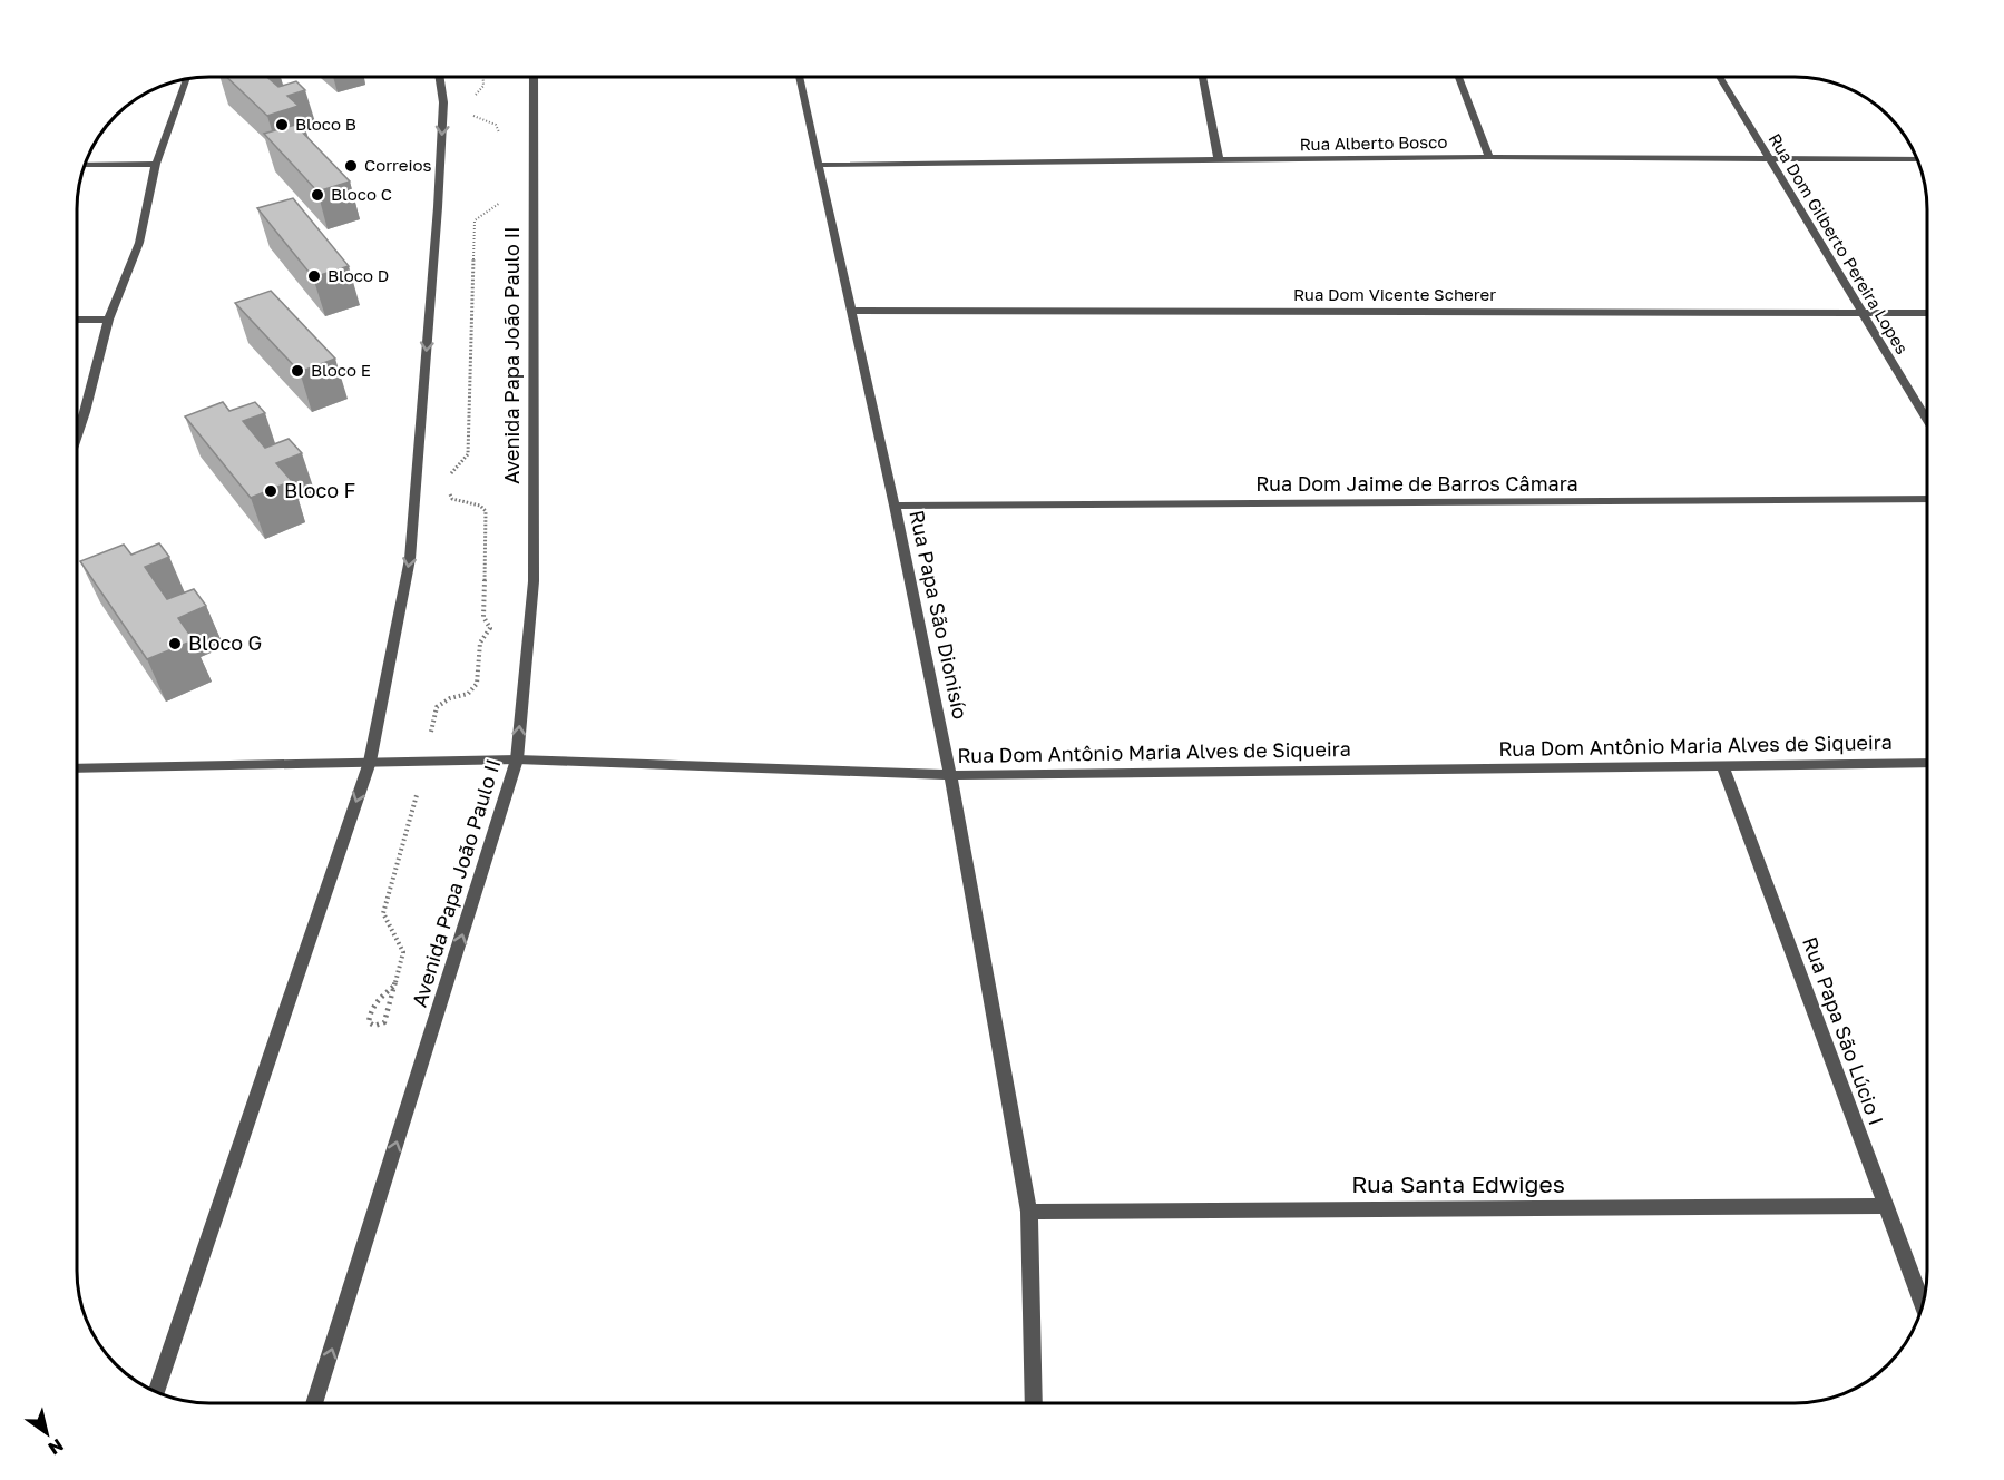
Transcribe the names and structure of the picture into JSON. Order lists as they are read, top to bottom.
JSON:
{
  "streets": {
    "street": [
      "Rua Alberto Bosco",
      "Rua Dom Gilberto Pereira Lopes",
      "Rua Dom Vicente Scherer",
      "Avenida Papa João Paulo II",
      "Rua Dom Jaime de Barros Câmara",
      "Rua Papa São Dionisío",
      "Rua Dom Antônio Maria Alves de Siqueira",
      "Rua Papa São Lúcio I",
      "Rua Santa Edwiges"
    ]
  },
  "crossings": [
    ["Rua Alberto Bosco", "Rua Dom Gilberto Pereira Lopes"],
    ["Rua Alberto Bosco", "Rua Papa São Dionisío"],
    ["Rua Dom Gilberto Pereira Lopes", "Rua Dom Vicente Scherer"],
    ["Rua Dom Vicente Scherer", "Rua Papa São Dionisío"],
    ["Avenida Papa João Paulo II", "Rua Dom Antônio Maria Alves de Siqueira"],
    ["Rua Dom Jaime de Barros Câmara", "Rua Papa São Dionisío"],
    ["Rua Papa São Dionisío", "Rua Dom Antônio Maria Alves de Siqueira"],
    ["Rua Papa São Dionisío", "Rua Santa Edwiges"],
    ["Rua Dom Antônio Maria Alves de Siqueira", "Rua Papa São Lúcio I"],
    ["Rua Papa São Lúcio I", "Rua Santa Edwiges"]
  ],
  "places": [
    "Bloco B",
    "Correios",
    "Bloco C",
    "Bloco D",
    "Bloco E",
    "Bloco F",
    "Bloco G"
  ],
  "north": "bottom right"
}
